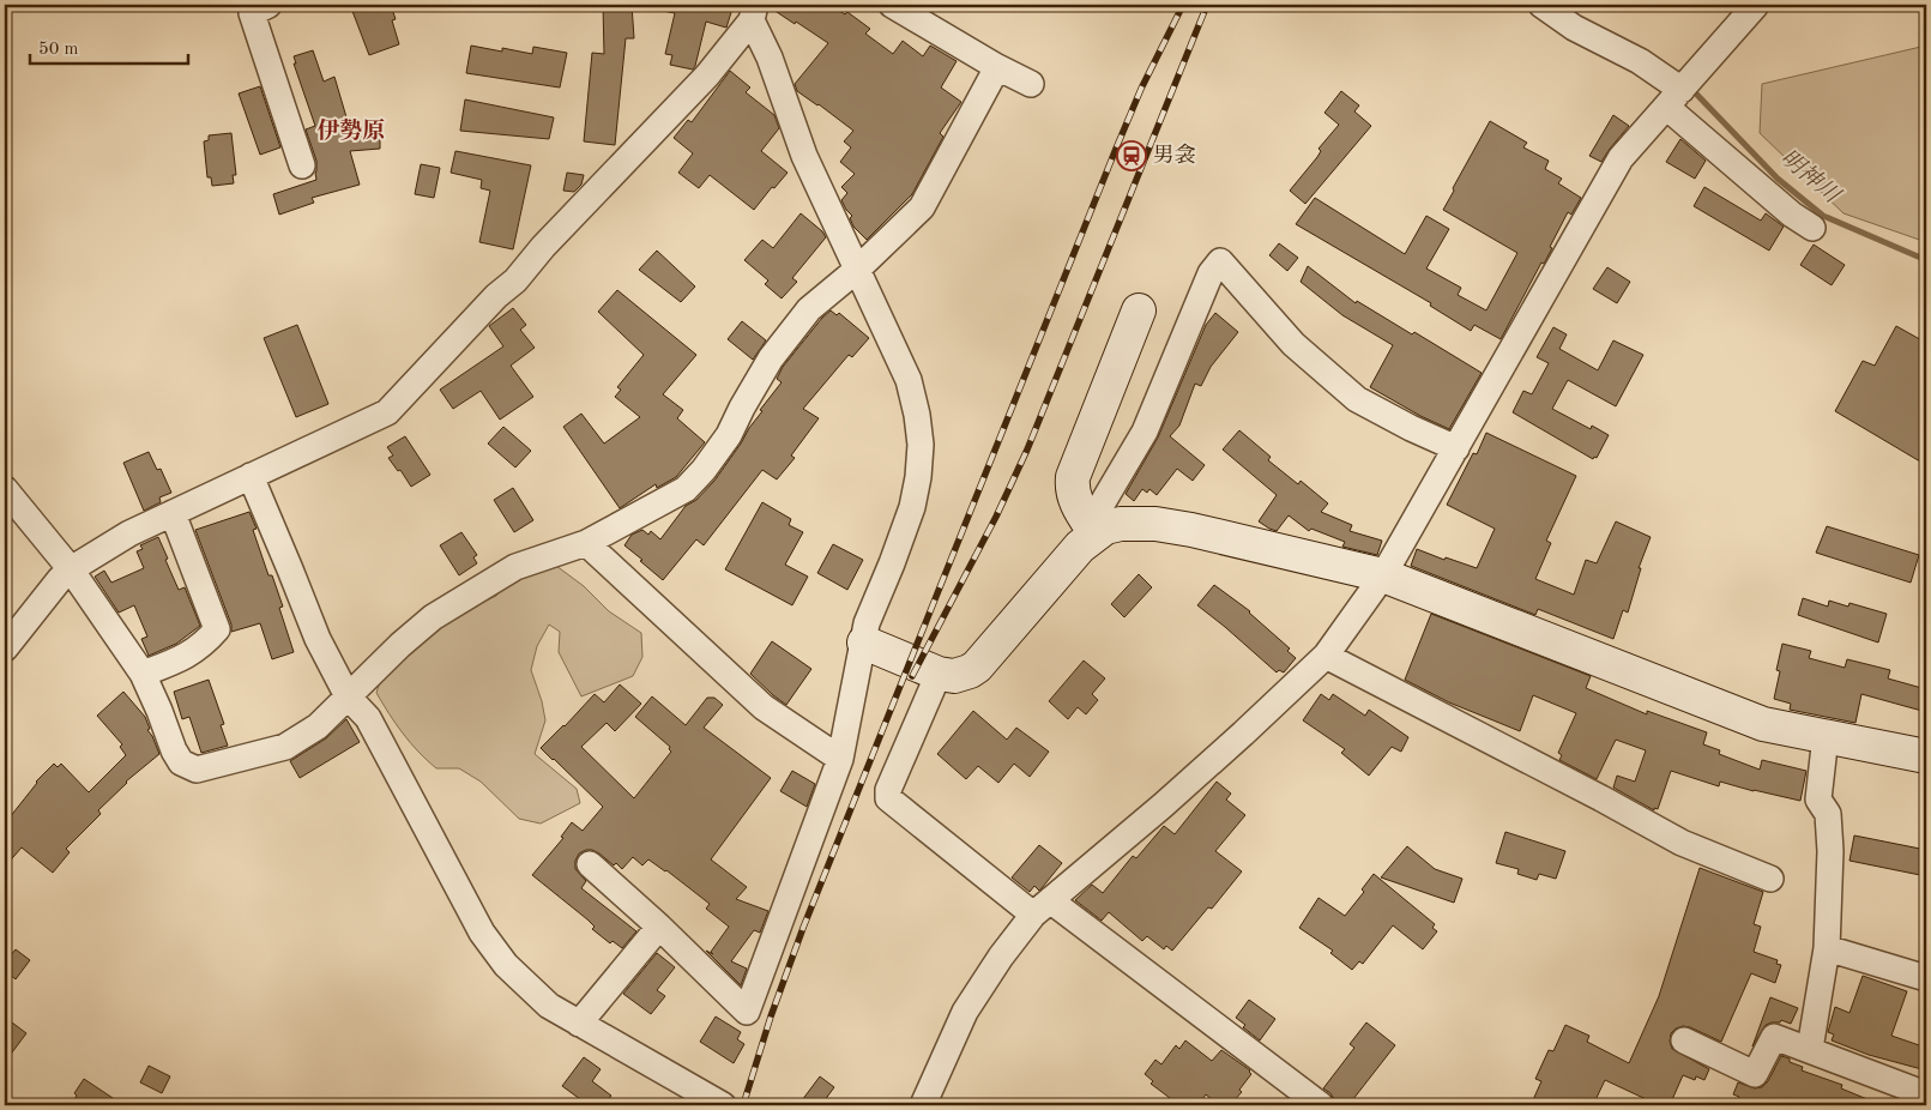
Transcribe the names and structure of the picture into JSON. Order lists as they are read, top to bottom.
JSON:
{
  "districts": ["伊勢原"],
  "water": ["明神川"],
  "places": {
    "station": ["男衾"]
  },
  "scale_bar": "50 m"
}
